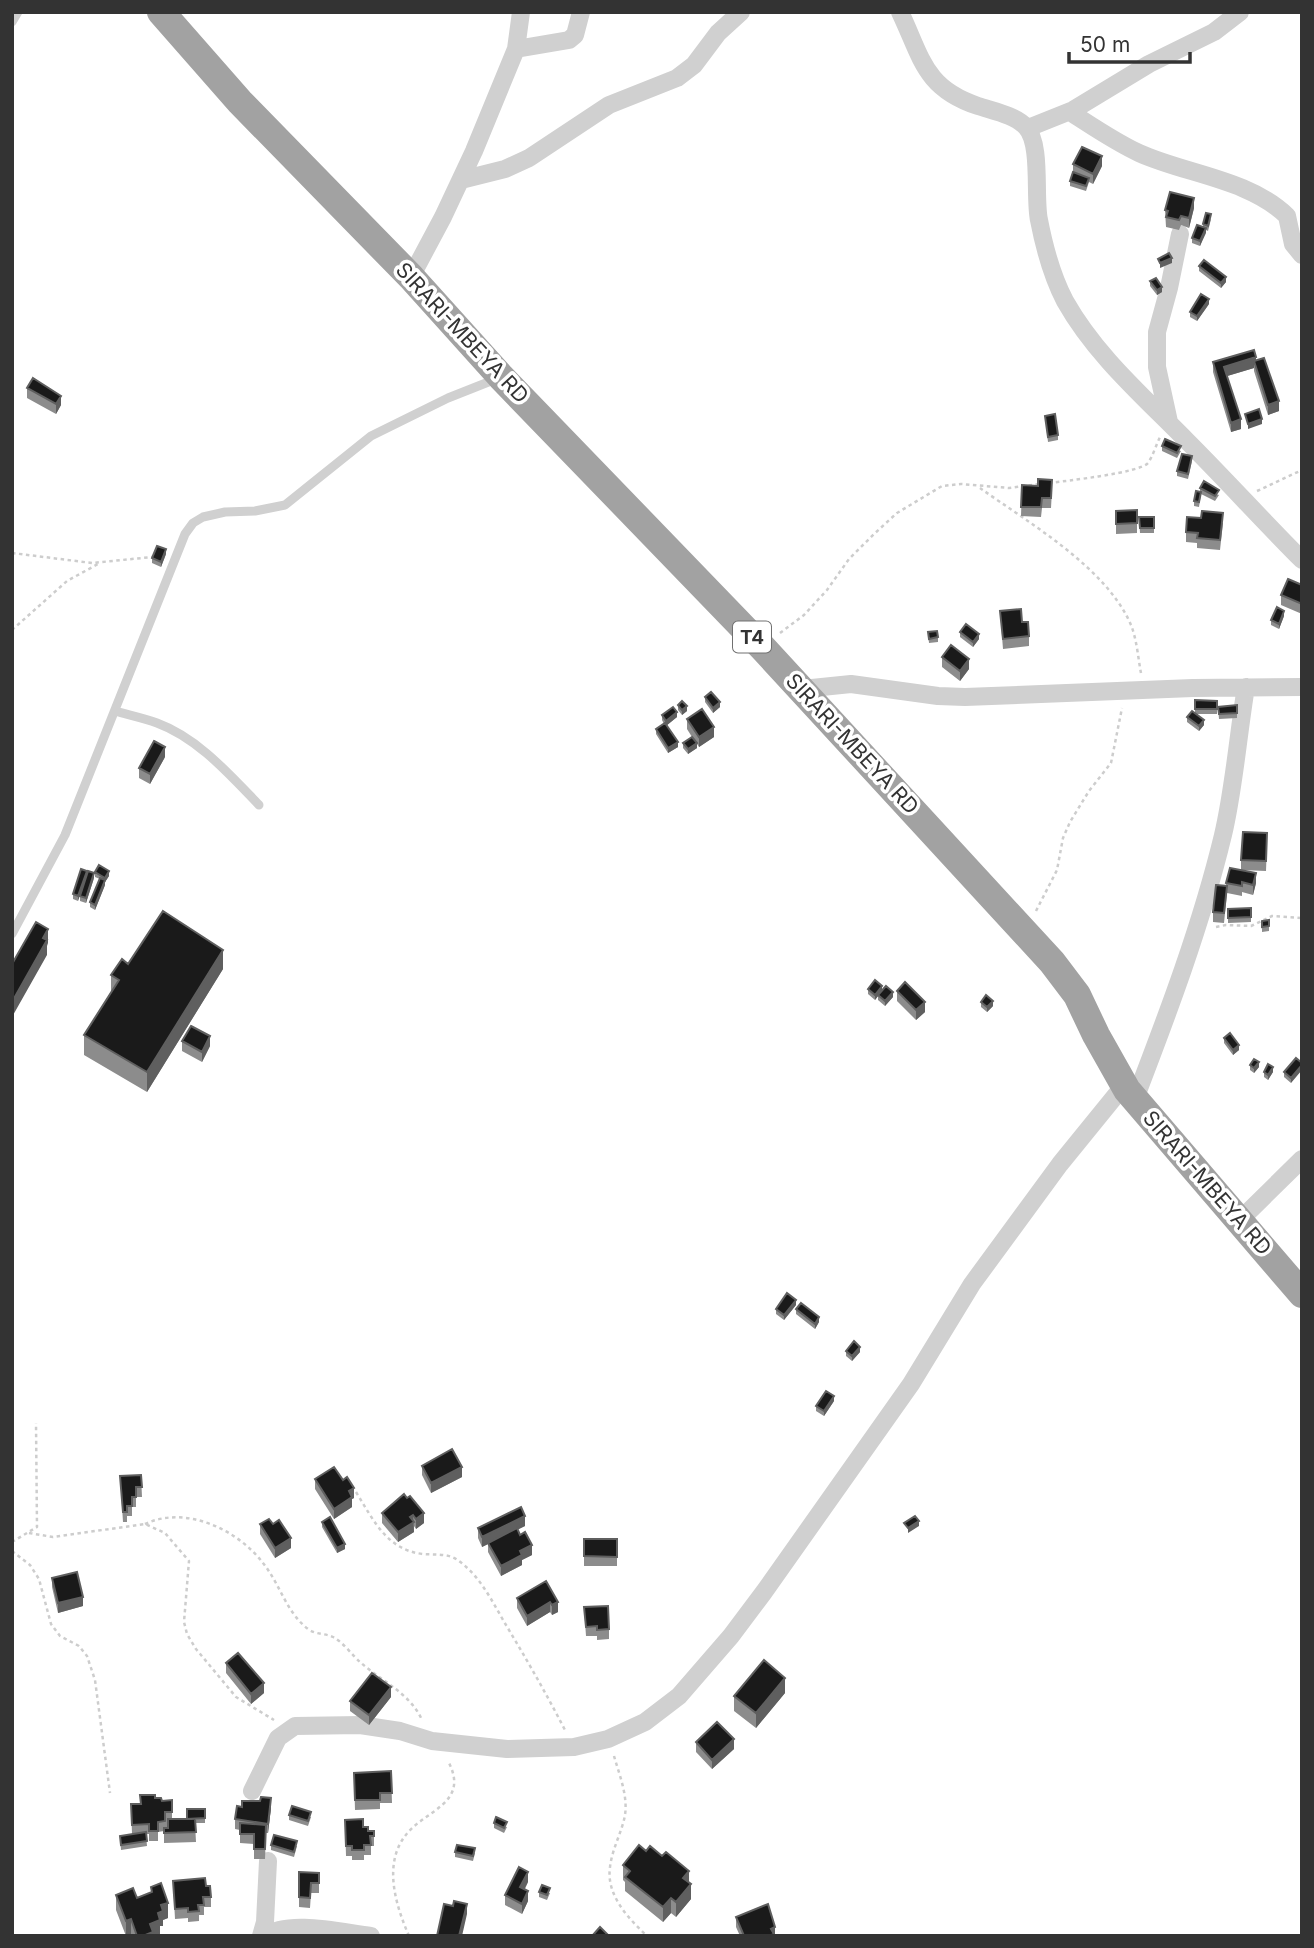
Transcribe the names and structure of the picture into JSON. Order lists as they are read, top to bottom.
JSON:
{
  "streets": {
    "highway": ["SIRARI-MBEYA RD", "T4"]
  },
  "scale_bar": "50 m"
}
